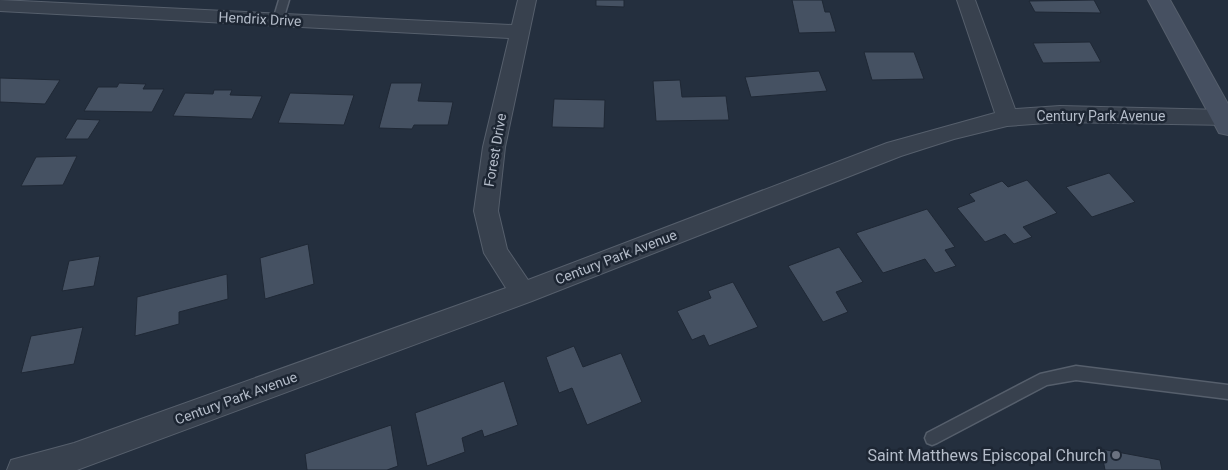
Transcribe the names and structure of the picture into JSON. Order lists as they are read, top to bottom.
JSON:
{
  "streets": {
    "street": ["Hendrix Drive", "Century Park Avenue", "Forest Drive"]
  },
  "crossings": [
    ["Hendrix Drive", "Forest Drive"],
    ["Century Park Avenue", "Forest Drive"]
  ],
  "places": ["Saint Matthews Episcopal Church"]
}
